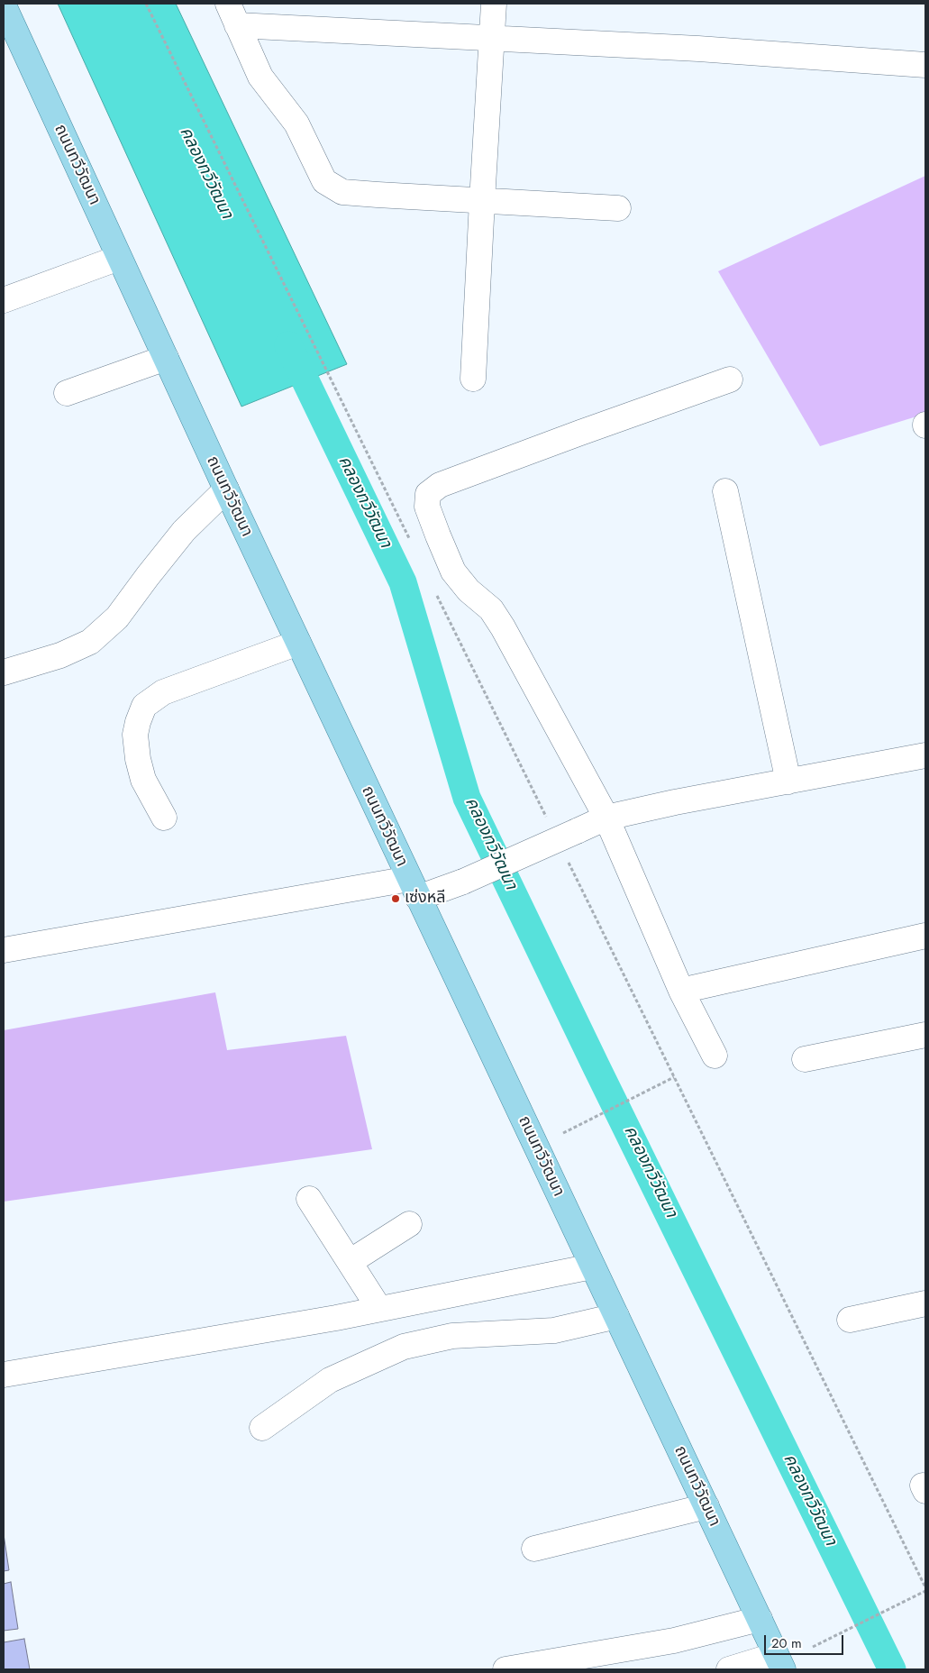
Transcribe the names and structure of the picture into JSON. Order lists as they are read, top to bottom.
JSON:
{
  "streets": {
    "main road": ["ถนนทวีวัฒนา"]
  },
  "water": ["คลองทวีวัฒนา"],
  "places": ["เซ่งหลี"],
  "scale_bar": "20 m"
}
